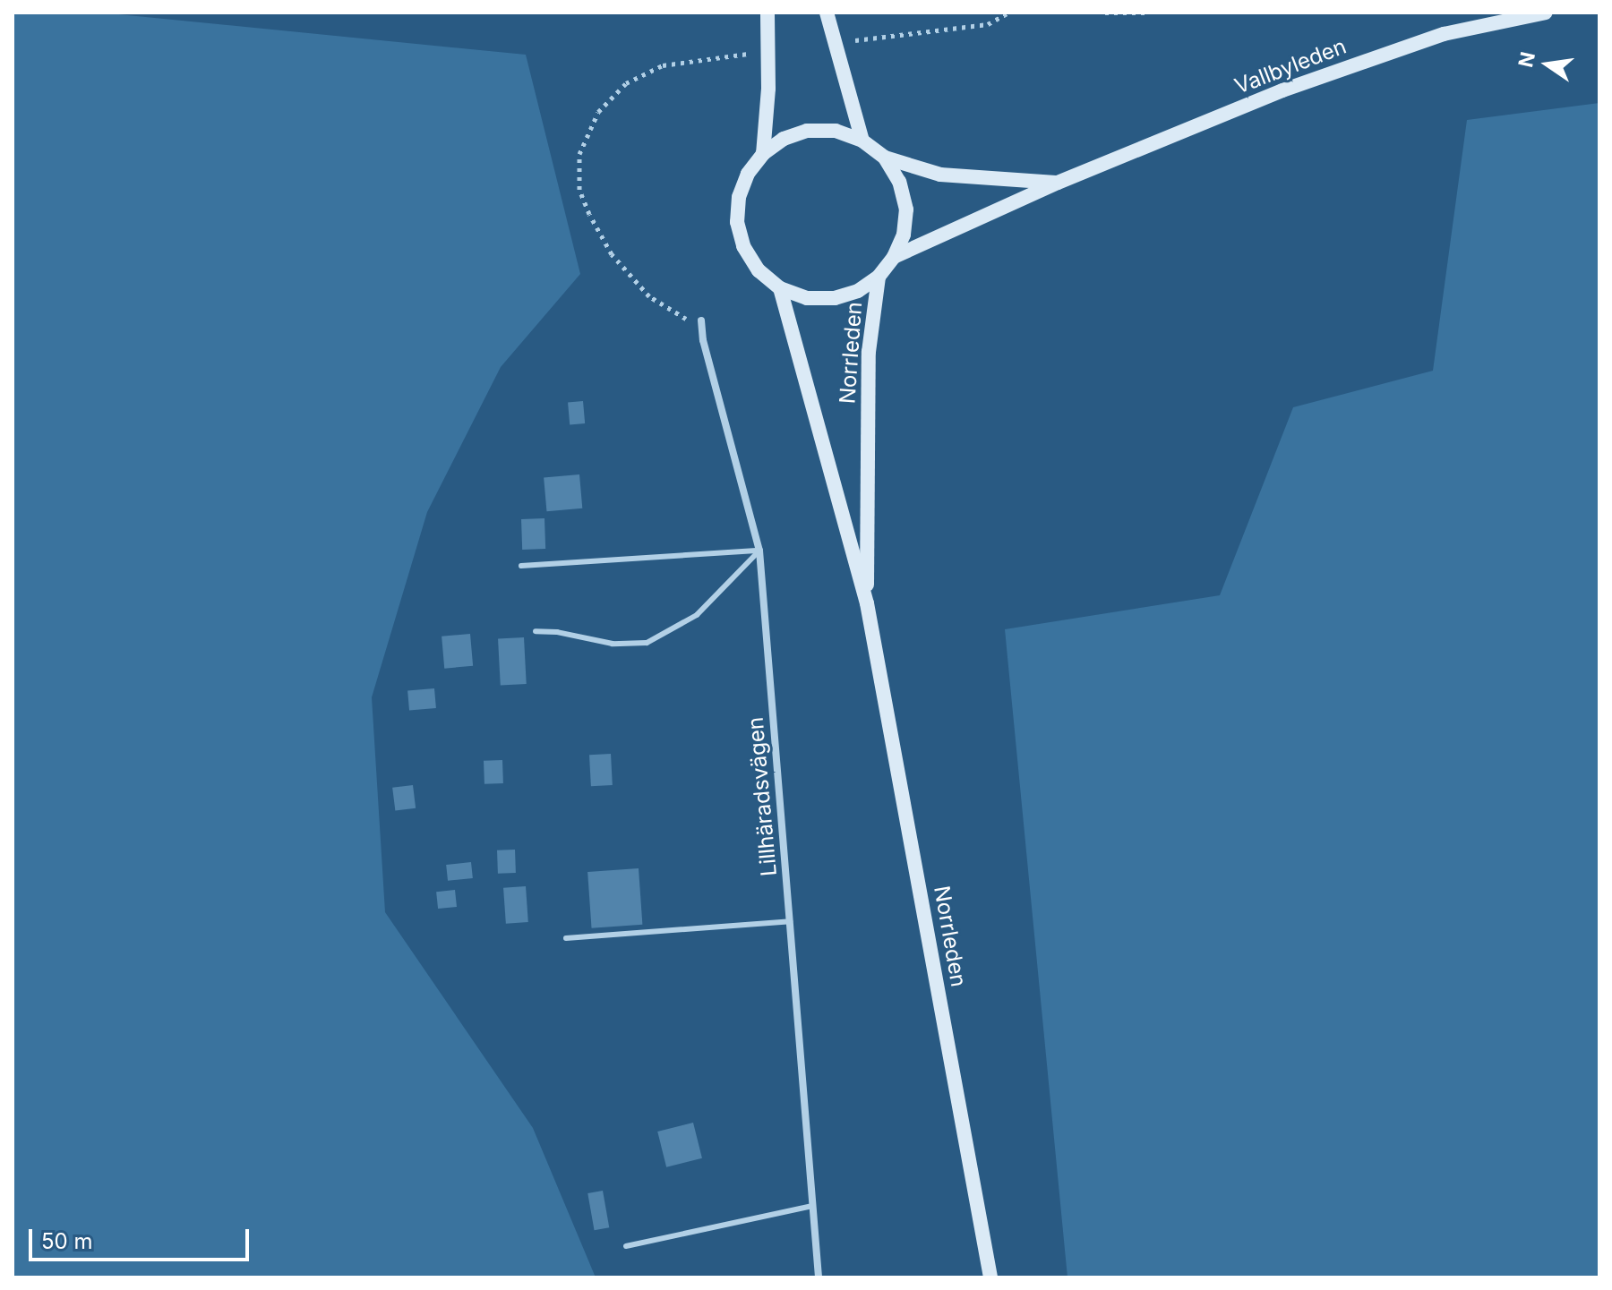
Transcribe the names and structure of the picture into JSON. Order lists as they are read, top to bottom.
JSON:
{
  "streets": {
    "main road": ["Vallbyleden", "Norrleden"],
    "street": ["Lillhäradsvägen"]
  },
  "crossings": [
    ["Vallbyleden", "Norrleden"]
  ],
  "scale_bar": "50 m",
  "north": "left"
}
